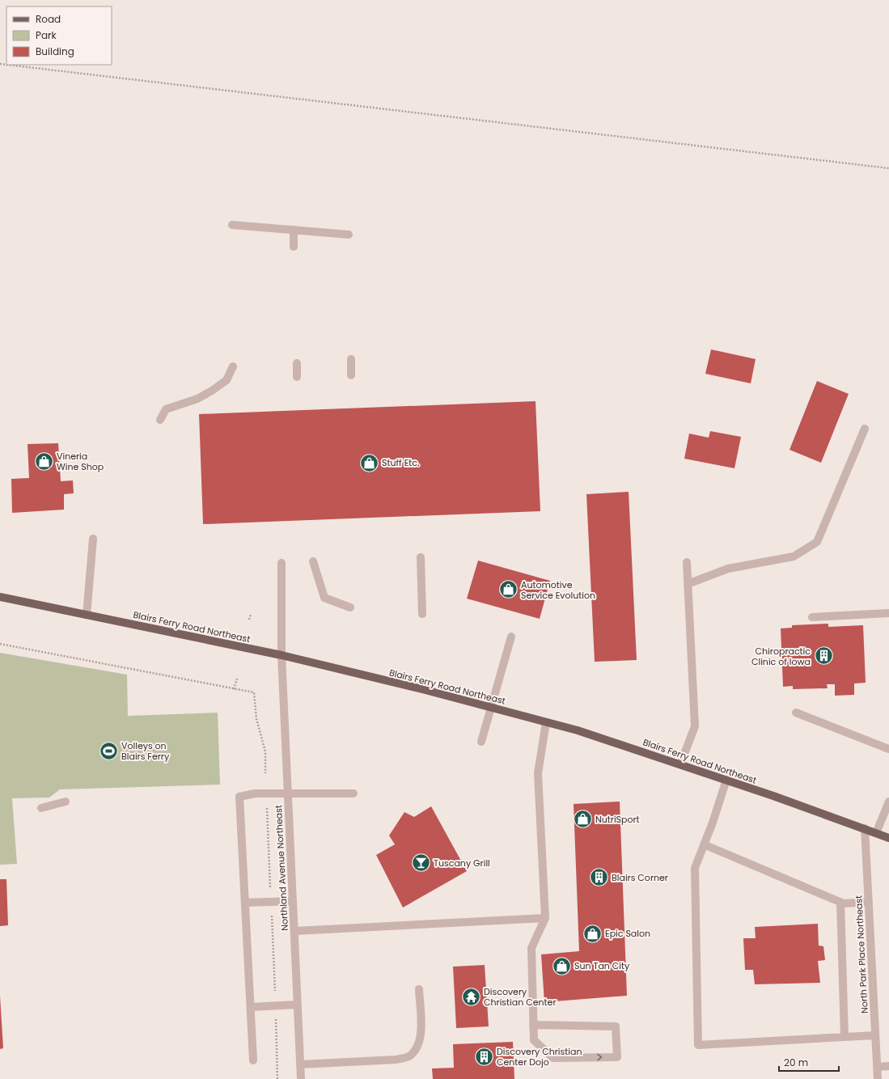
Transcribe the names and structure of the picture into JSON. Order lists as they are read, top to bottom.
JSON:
{
  "streets": {
    "main road": ["Blairs Ferry Road Northeast"],
    "street": ["Northland Avenue Northeast", "North Park Place Northeast"]
  },
  "crossings": [
    ["Blairs Ferry Road Northeast", "Northland Avenue Northeast"],
    ["Blairs Ferry Road Northeast", "North Park Place Northeast"]
  ],
  "places": {
    "shop": [
      "Vineria Wine Shop",
      "Stuff Etc.",
      "Automotive Service Evolution",
      "NutriSport",
      "Epic Salon",
      "Sun Tan City"
    ],
    "building": ["Chiropractic Clinic of Iowa", "Blairs Corner", "Discovery Christian Center Dojo"],
    "sports": ["Volleys on Blairs Ferry"],
    "bar": ["Tuscany Grill"],
    "temple": ["Discovery Christian Center"]
  },
  "legend": ["Road", "Park", "Building"],
  "scale_bar": "20 m"
}
